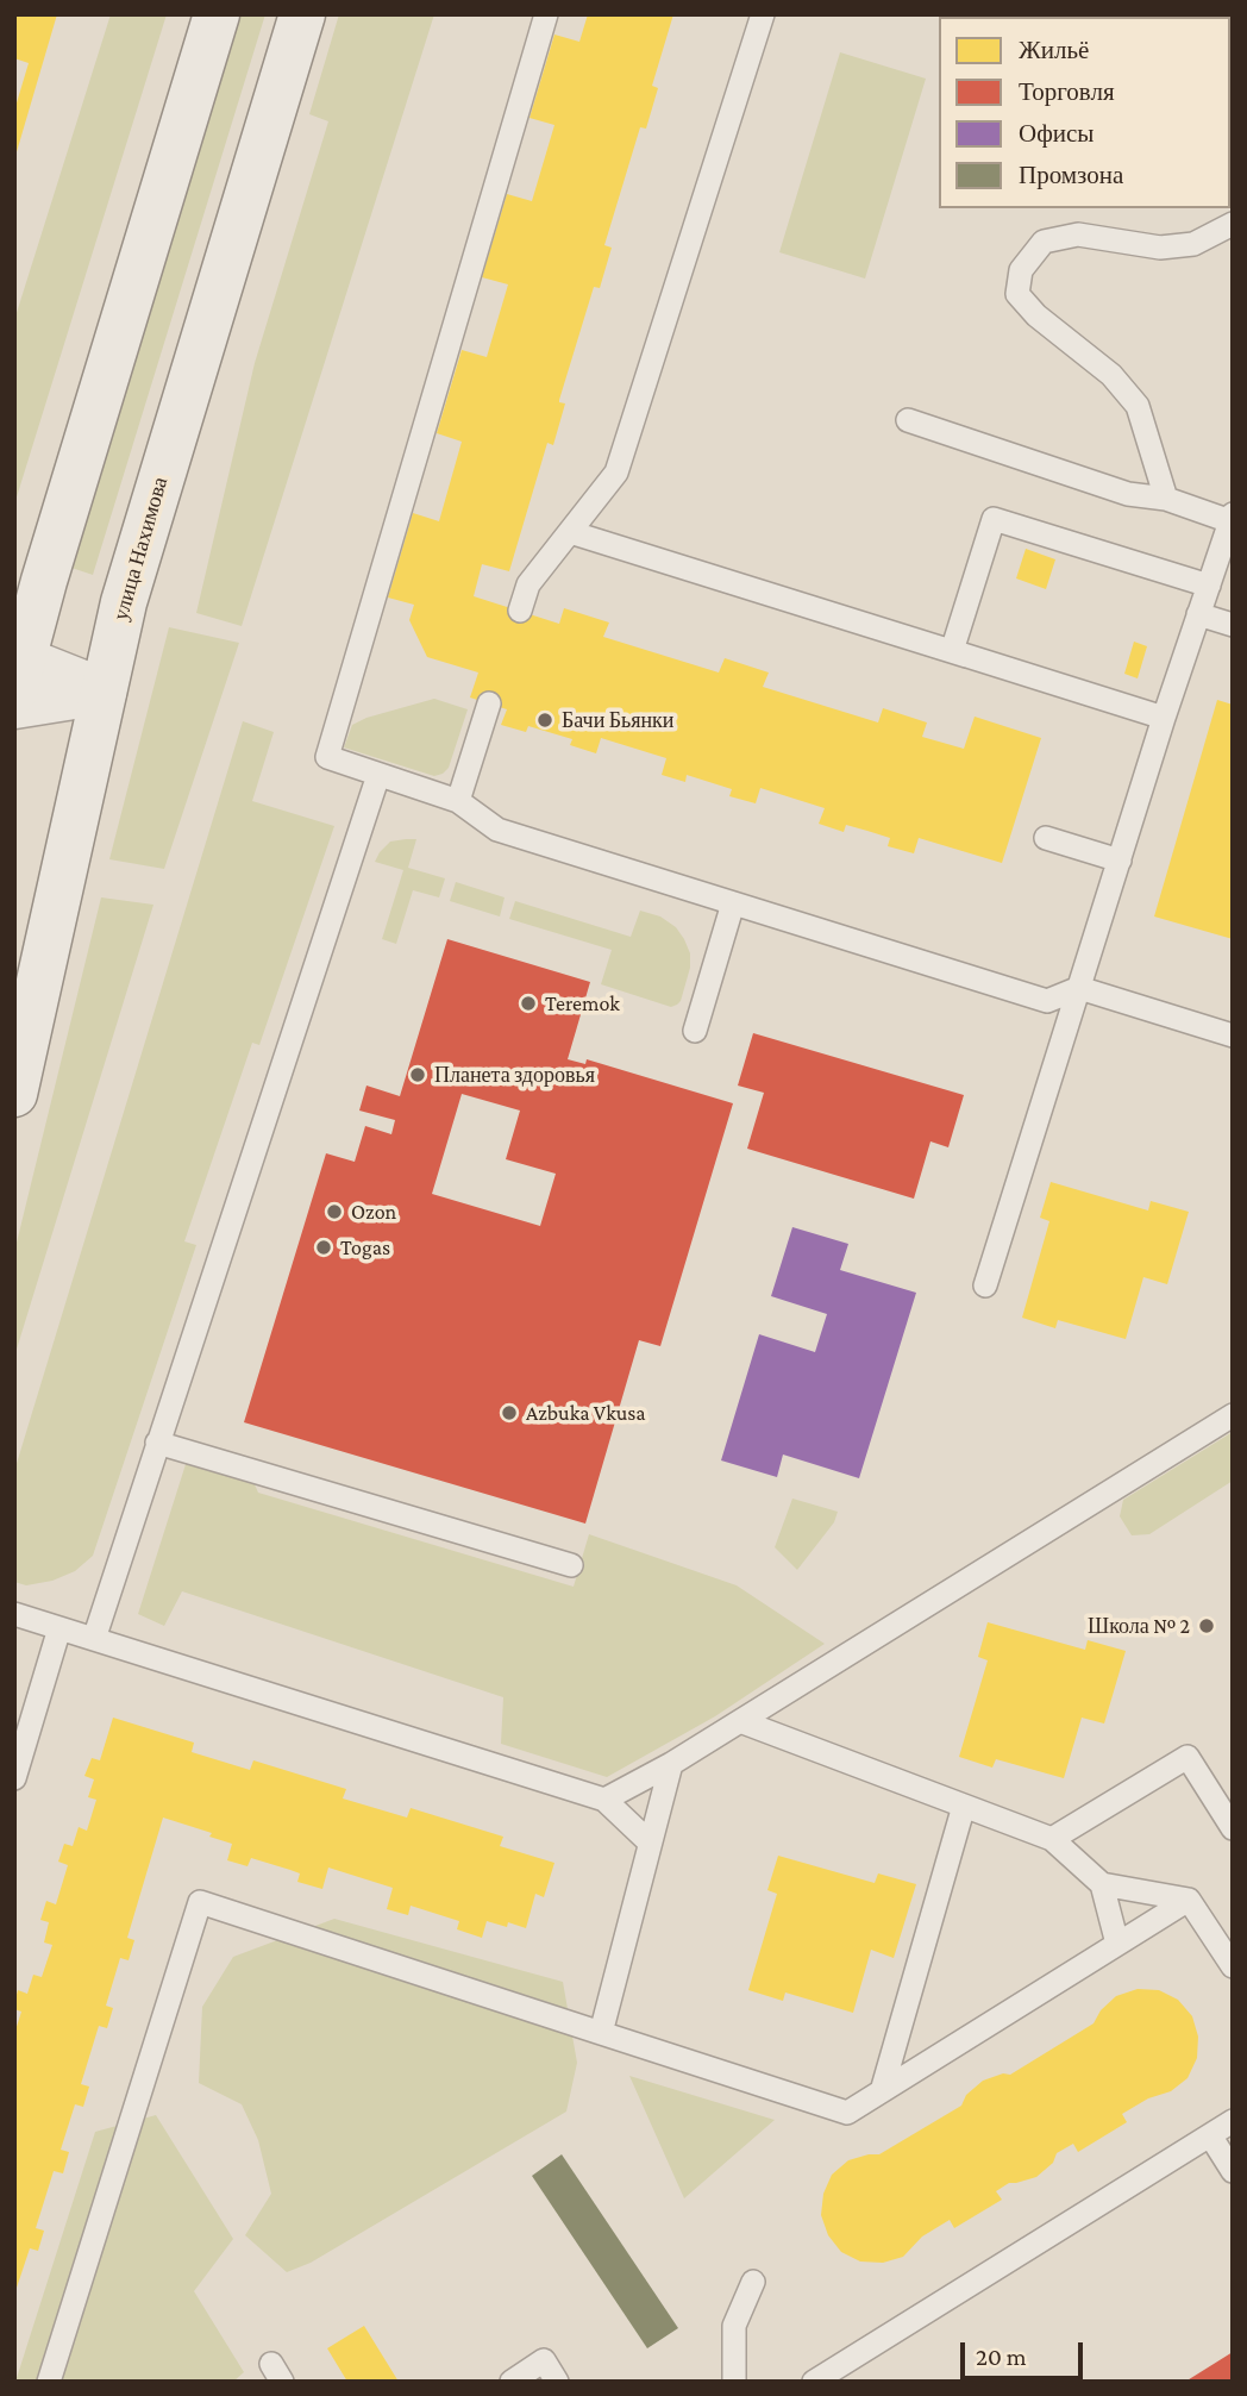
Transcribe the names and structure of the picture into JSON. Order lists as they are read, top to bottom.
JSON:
{
  "streets": {
    "main road": ["улица Нахимова"]
  },
  "places": [
    "Бачи Бьянки",
    "Teremok",
    "Планета здоровья",
    "Ozon",
    "Togas",
    "Azbuka Vkusa",
    "Школа № 2"
  ],
  "legend": [
    "Жильё",
    "Торговля",
    "Офисы",
    "Промзона"
  ],
  "scale_bar": "20 m"
}
